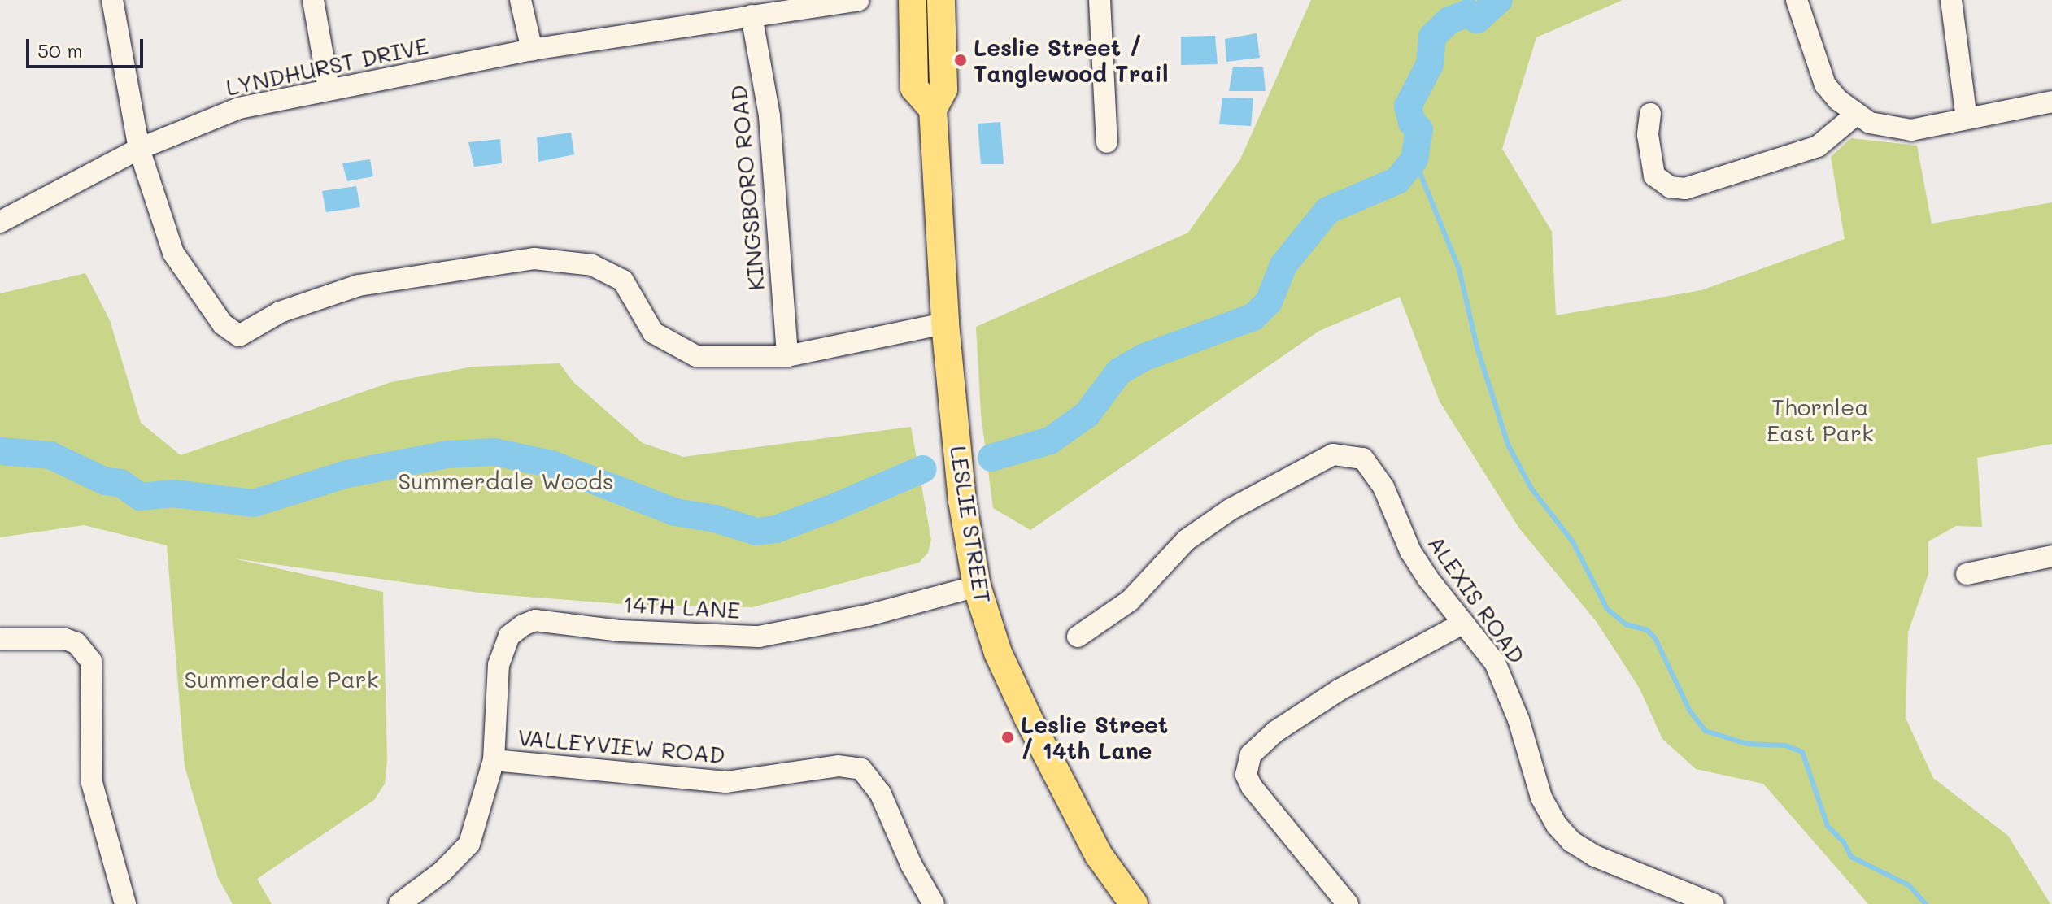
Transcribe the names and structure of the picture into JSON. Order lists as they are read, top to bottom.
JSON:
{
  "streets": {
    "main road": ["LESLIE STREET"],
    "street": [
      "LYNDHURST DRIVE",
      "KINGSBORO ROAD",
      "ALEXIS ROAD",
      "14TH LANE",
      "VALLEYVIEW ROAD"
    ]
  },
  "crossings": [
    ["LYNDHURST DRIVE", "KINGSBORO ROAD"],
    ["LESLIE STREET", "14TH LANE"],
    ["14TH LANE", "VALLEYVIEW ROAD"]
  ],
  "parks": ["Thornlea East Park", "Summerdale Woods", "Summerdale Park"],
  "places": ["Leslie Street / Tanglewood Trail", "Leslie Street / 14th Lane"],
  "scale_bar": "50 m"
}
